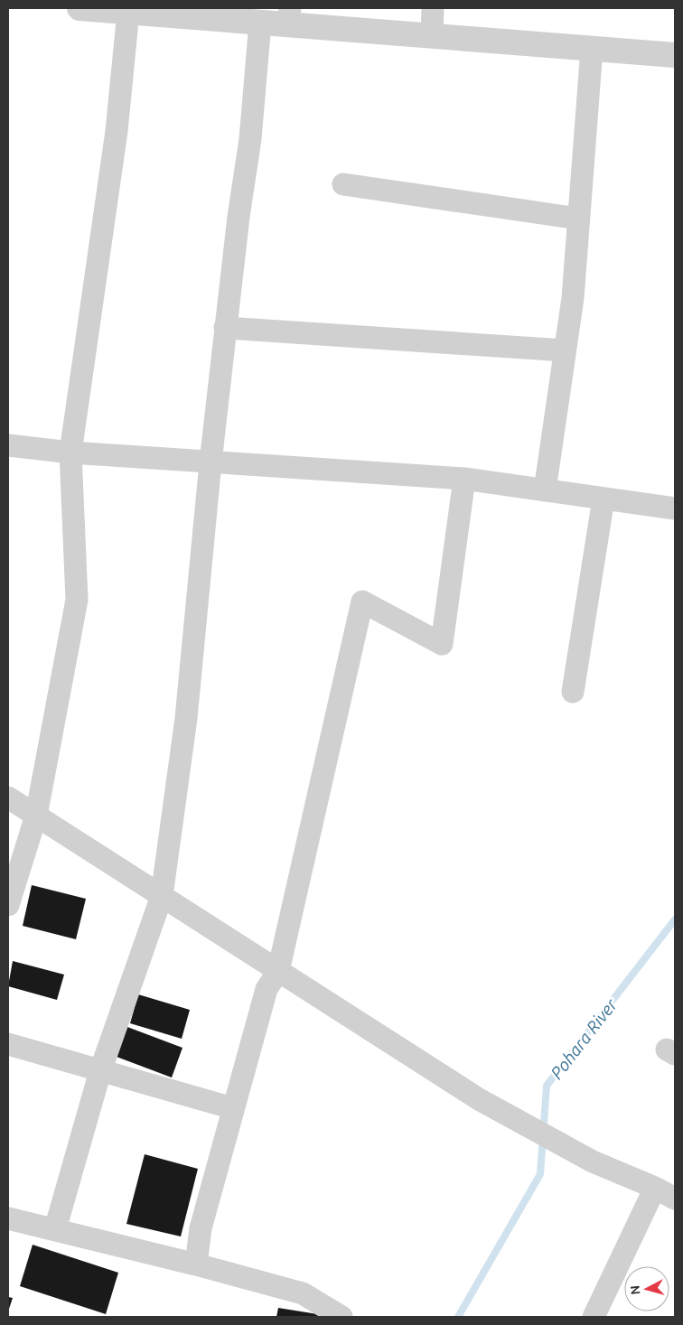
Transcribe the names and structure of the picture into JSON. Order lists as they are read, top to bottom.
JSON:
{
  "water": ["Pohara River"],
  "north": "left"
}
